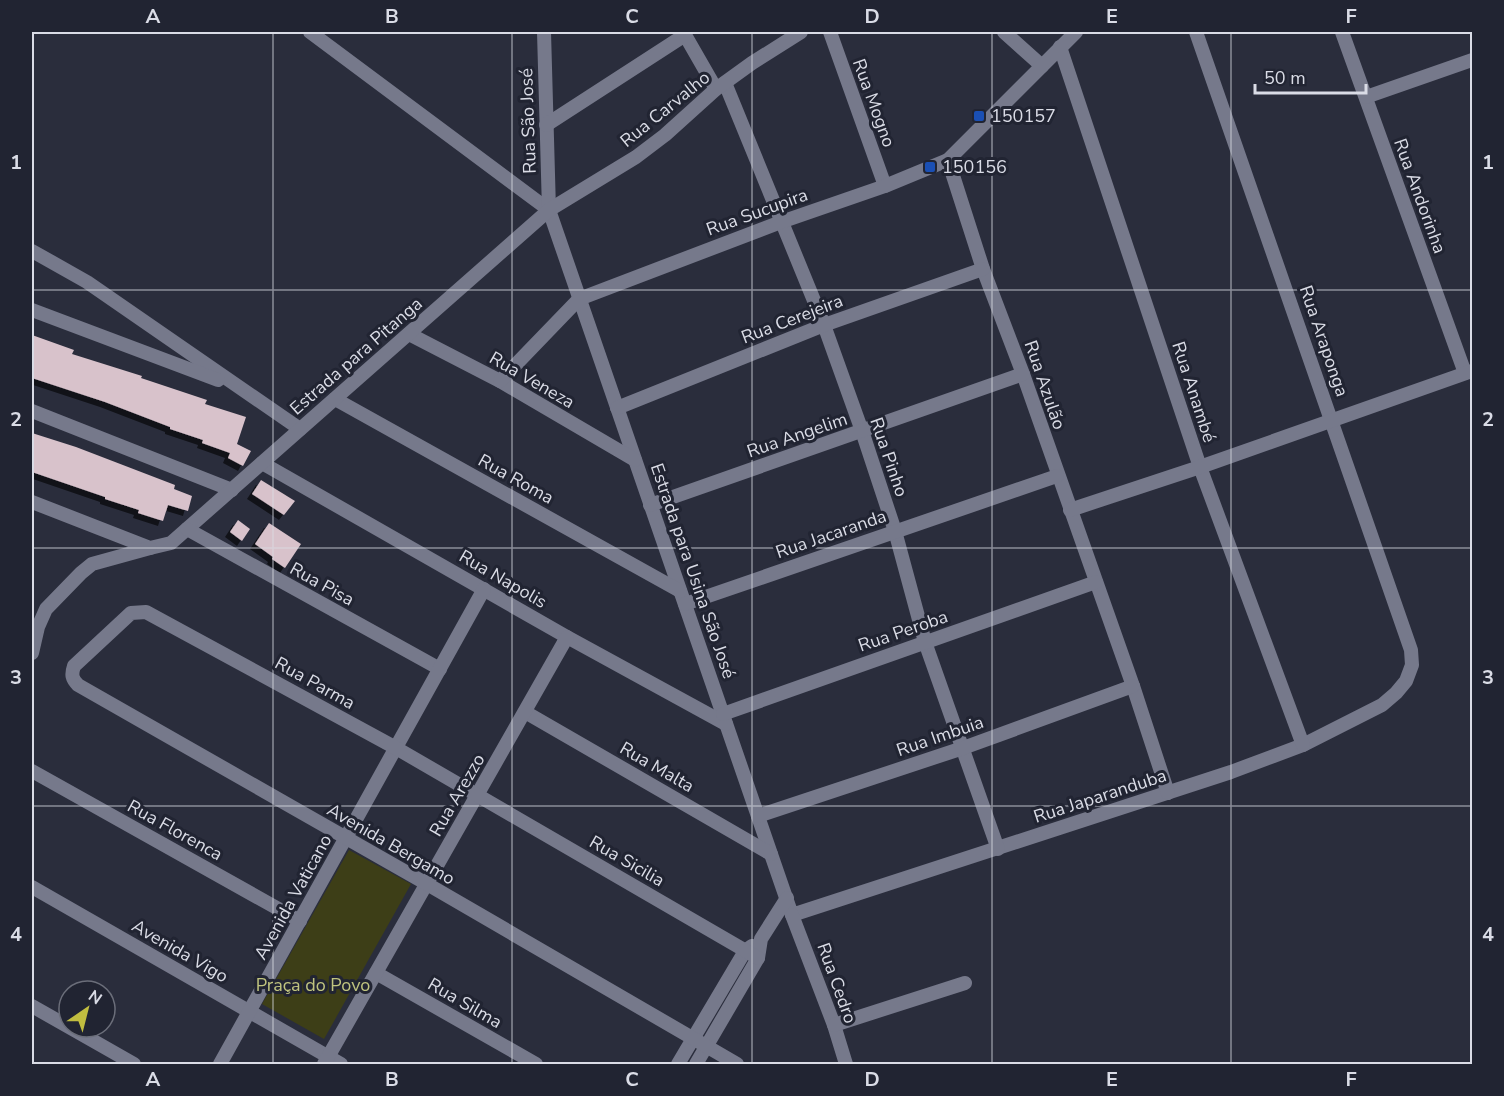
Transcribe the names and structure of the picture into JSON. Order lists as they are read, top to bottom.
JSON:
{
  "streets": {
    "street": [
      "Rua Mogno",
      "Rua Carvalho",
      "Rua São José",
      "Rua Andorinha",
      "Rua Sucupira",
      "Rua Cerejeira",
      "Rua Araponga",
      "Estrada para Pitanga",
      "Rua Veneza",
      "Rua Azulão",
      "Rua Anambé",
      "Rua Angelim",
      "Rua Pinho",
      "Rua Roma",
      "Rua Jacaranda",
      "Estrada para Usina São José",
      "Rua Napolis",
      "Rua Pisa",
      "Rua Peroba",
      "Rua Parma",
      "Rua Imbuia",
      "Rua Malta",
      "Rua Arezzo",
      "Rua Japaranduba",
      "Rua Florenca",
      "Avenida Bergamo",
      "Rua Sicilia",
      "Avenida Vaticano",
      "Avenida Vigo",
      "Rua Cedro",
      "Rua Silma"
    ]
  },
  "crossings": [
    ["Rua Mogno", "Rua Sucupira"],
    ["Rua Carvalho", "Rua São José"],
    ["Rua Carvalho", "Estrada para Pitanga"],
    ["Rua Carvalho", "Rua Pinho"],
    ["Rua Carvalho", "Estrada para Usina São José"],
    ["Rua São José", "Estrada para Pitanga"],
    ["Rua São José", "Estrada para Usina São José"],
    ["Rua Sucupira", "Rua Azulão"],
    ["Rua Sucupira", "Rua Pinho"],
    ["Rua Sucupira", "Estrada para Usina São José"],
    ["Rua Cerejeira", "Rua Azulão"],
    ["Rua Cerejeira", "Rua Pinho"],
    ["Rua Cerejeira", "Estrada para Usina São José"],
    ["Rua Araponga", "Rua Japaranduba"],
    ["Estrada para Pitanga", "Rua Veneza"],
    ["Estrada para Pitanga", "Rua Roma"],
    ["Estrada para Pitanga", "Estrada para Usina São José"],
    ["Estrada para Pitanga", "Rua Napolis"],
    ["Estrada para Pitanga", "Rua Pisa"],
    ["Rua Veneza", "Estrada para Usina São José"],
    ["Rua Azulão", "Rua Angelim"],
    ["Rua Azulão", "Rua Jacaranda"],
    ["Rua Azulão", "Rua Peroba"],
    ["Rua Azulão", "Rua Imbuia"],
    ["Rua Azulão", "Rua Japaranduba"],
    ["Rua Anambé", "Rua Japaranduba"],
    ["Rua Angelim", "Rua Pinho"],
    ["Rua Angelim", "Estrada para Usina São José"],
    ["Rua Pinho", "Rua Jacaranda"],
    ["Rua Pinho", "Rua Peroba"],
    ["Rua Pinho", "Rua Imbuia"],
    ["Rua Pinho", "Rua Japaranduba"],
    ["Rua Roma", "Rua Jacaranda"],
    ["Rua Roma", "Estrada para Usina São José"],
    ["Rua Jacaranda", "Estrada para Usina São José"],
    ["Estrada para Usina São José", "Rua Napolis"],
    ["Estrada para Usina São José", "Rua Peroba"],
    ["Estrada para Usina São José", "Rua Imbuia"],
    ["Estrada para Usina São José", "Rua Malta"],
    ["Rua Napolis", "Rua Peroba"],
    ["Rua Napolis", "Rua Arezzo"],
    ["Rua Napolis", "Avenida Vaticano"],
    ["Rua Pisa", "Avenida Vaticano"],
    ["Rua Parma", "Rua Arezzo"],
    ["Rua Parma", "Avenida Bergamo"],
    ["Rua Parma", "Rua Sicilia"],
    ["Rua Parma", "Avenida Vaticano"],
    ["Rua Malta", "Rua Arezzo"],
    ["Rua Arezzo", "Avenida Bergamo"],
    ["Rua Arezzo", "Rua Sicilia"],
    ["Rua Arezzo", "Avenida Vigo"],
    ["Rua Arezzo", "Rua Silma"],
    ["Rua Japaranduba", "Rua Cedro"],
    ["Rua Florenca", "Avenida Vaticano"],
    ["Avenida Bergamo", "Avenida Vaticano"],
    ["Avenida Vaticano", "Avenida Vigo"]
  ],
  "parks": ["Praça do Povo"],
  "places": {
    "transit": ["150157", "150156"]
  },
  "scale_bar": "50 m",
  "north": "top right",
  "grid": {
    "columns": [
      "A",
      "B",
      "C",
      "D",
      "E",
      "F"
    ],
    "rows": [
      "1",
      "2",
      "3",
      "4"
    ]
  }
}
